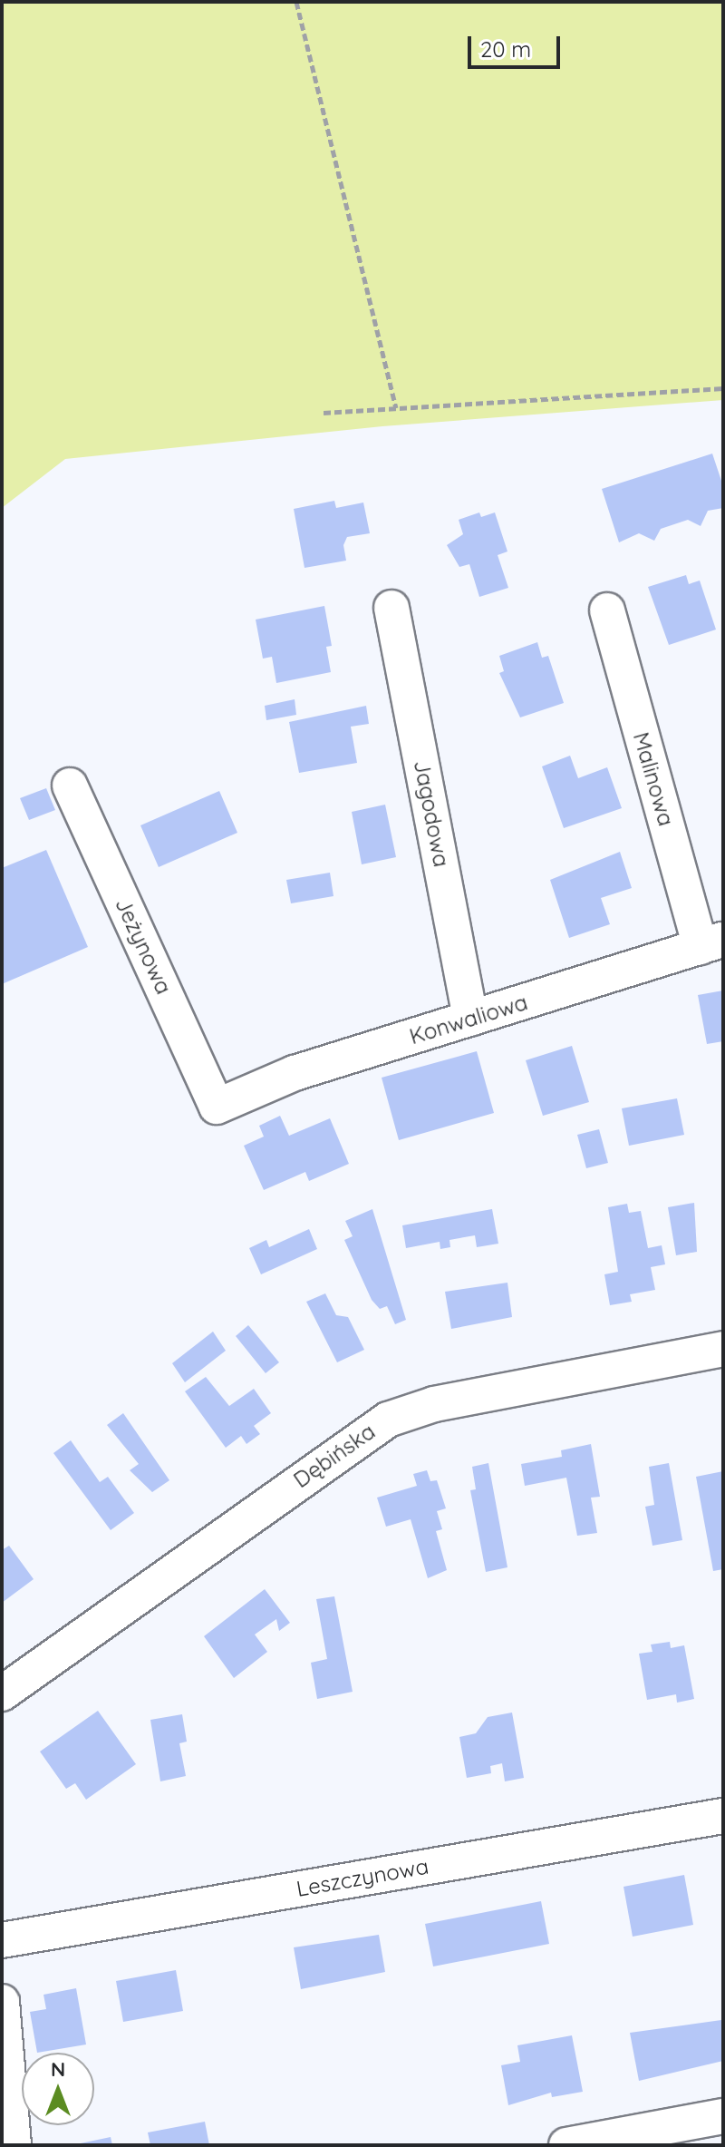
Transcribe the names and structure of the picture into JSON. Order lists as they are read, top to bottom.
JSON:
{
  "streets": {
    "street": [
      "Malinowa",
      "Jagodowa",
      "Jeżynowa",
      "Konwaliowa",
      "Dębińska",
      "Leszczynowa"
    ]
  },
  "crossings": [
    ["Malinowa", "Konwaliowa"],
    ["Jagodowa", "Konwaliowa"],
    ["Jeżynowa", "Konwaliowa"]
  ],
  "scale_bar": "20 m",
  "north": "top"
}
